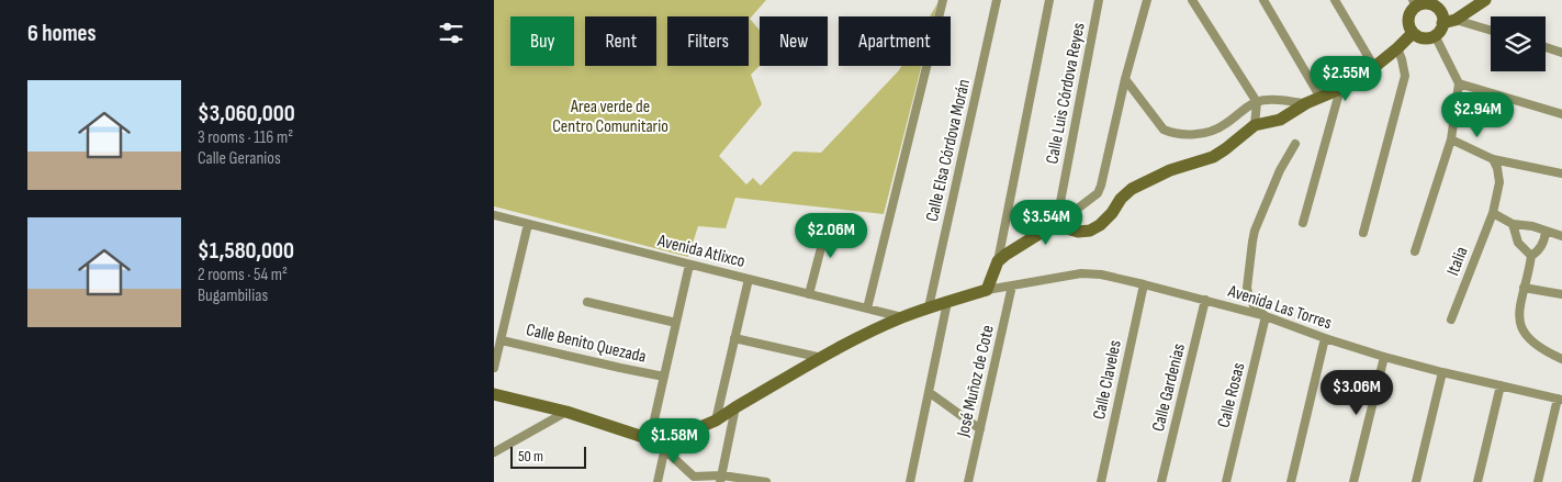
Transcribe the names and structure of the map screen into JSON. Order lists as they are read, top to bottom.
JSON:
{
  "streets": {
    "street": [
      "Calle Luis Córdova Reyes",
      "Calle Elsa Córdova Morán",
      "Avenida Atlixco",
      "Italia",
      "Avenida Las Torres",
      "Calle Benito Quezada",
      "Calle Claveles",
      "José Muñoz de Cote",
      "Calle Gardenias",
      "Calle Rosas"
    ]
  },
  "crossings": [
    ["Avenida Las Torres", "Calle Claveles"],
    ["Avenida Las Torres", "José Muñoz de Cote"],
    ["Avenida Las Torres", "Calle Gardenias"],
    ["Avenida Las Torres", "Calle Rosas"]
  ],
  "parks": ["Area verde de Centro Comunitario"],
  "scale_bar": "50 m",
  "page": {
    "heading": "6 homes",
    "chip": [
      "Buy",
      "Rent",
      "Filters",
      "New",
      "Apartment"
    ],
    "price": [
      "$2.55M",
      "$2.94M",
      "$3.54M",
      "$2.06M",
      "$3.06M",
      "$1.58M"
    ],
    "list": [
      {
        "name": "$3,060,000",
        "note": "3 rooms · 116 m² · Calle Geranios"
      },
      {
        "name": "$1,580,000",
        "note": "2 rooms · 54 m² · Bugambilias"
      }
    ],
    "scale": "50 m"
  }
}
